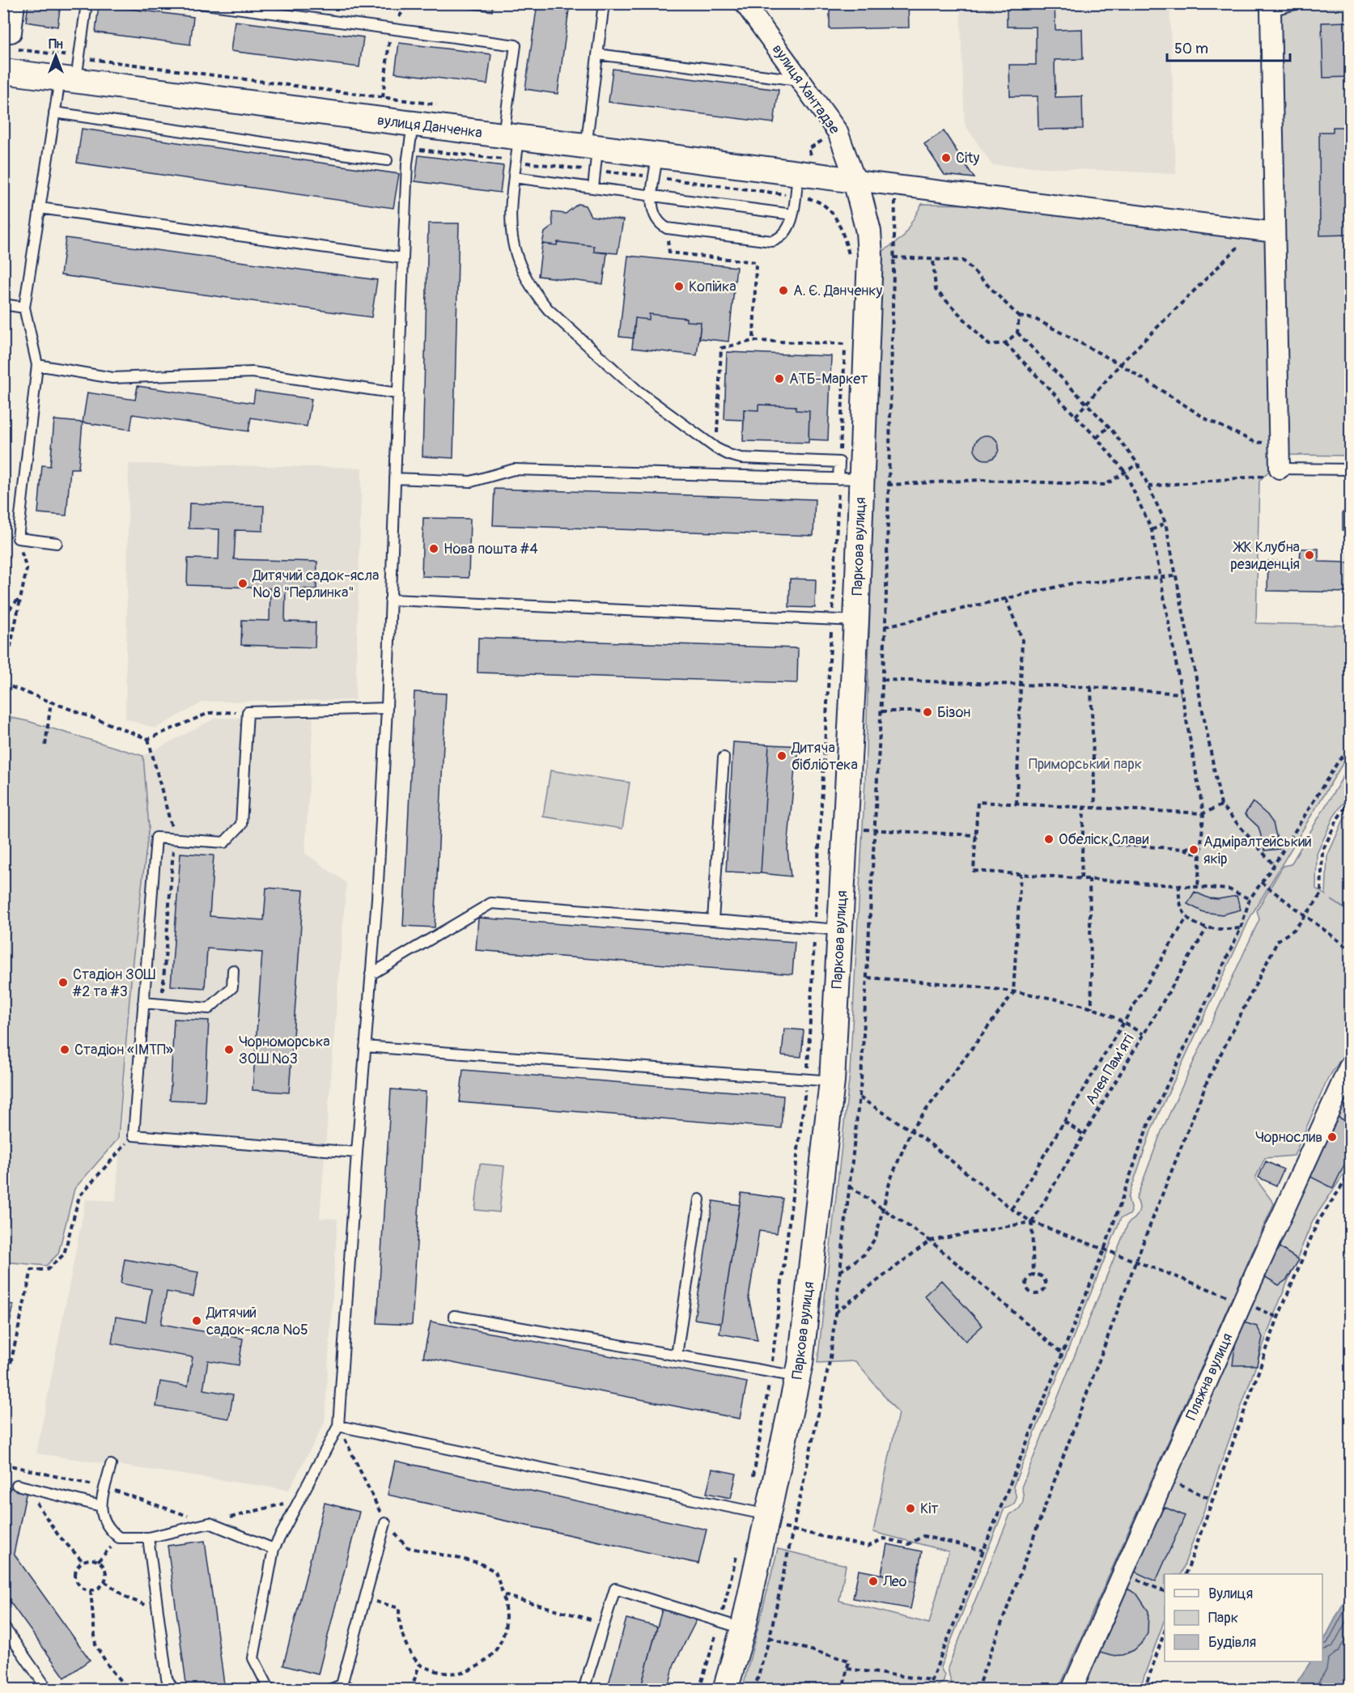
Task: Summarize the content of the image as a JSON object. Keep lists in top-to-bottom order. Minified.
{"streets":{"street":["вулиця Хантадзе","вулиця Данченка","Паркова вулиця","Пляжна вулиця"],"path":["Алея Пам'яті"]},"crossings":[["вулиця Хантадзе","вулиця Данченка"],["вулиця Хантадзе","Паркова вулиця"],["вулиця Данченка","Паркова вулиця"]],"parks":["Приморський парк"],"places":["City","Копійка","А. Є. Данченку","АТБ-Маркет","Нова пошта #4","ЖК Клубна резиденція","Дитячий садок-ясла № 8 \"Перлинка\"","Бізон","Дитяча бібліотека","Обеліск Cлави","Адміралтейський якір","Стадіон ЗОШ #2 та #3","Стадіон «ІМТП»","Чорноморська ЗОШ №3","Чорнослив","Дитячий садок-ясла №5","Кіт","Лео"],"legend":["Вулиця","Парк","Будівля"],"scale_bar":"50 m","north":"top"}
